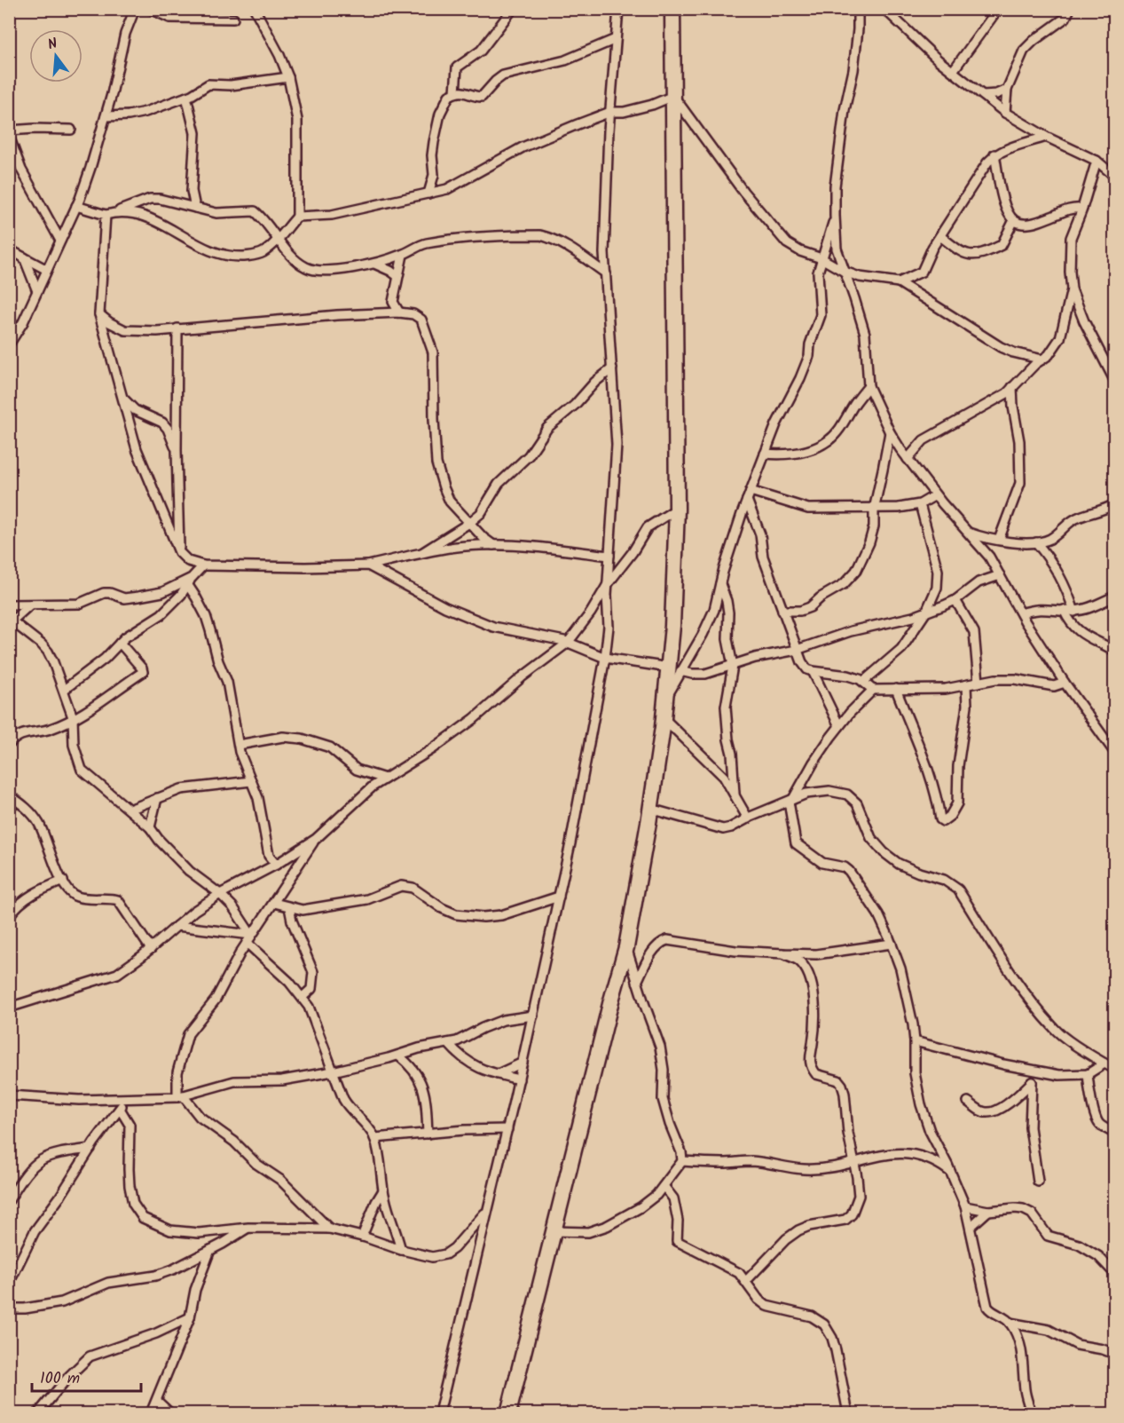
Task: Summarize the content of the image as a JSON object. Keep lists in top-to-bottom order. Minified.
{"scale_bar":"100 m","north":"top"}
